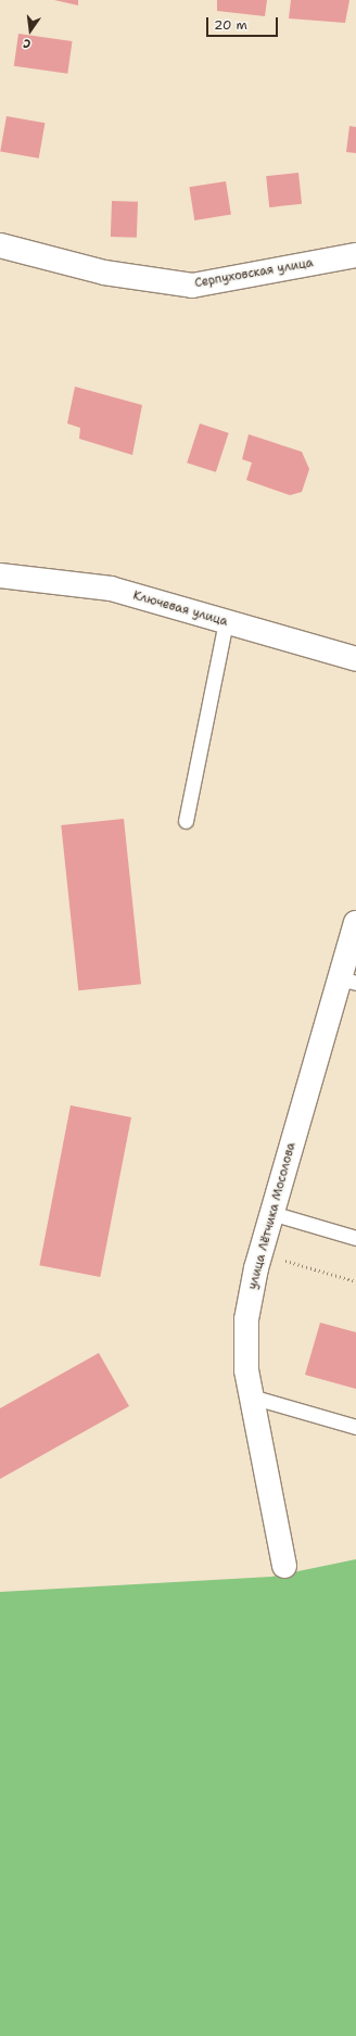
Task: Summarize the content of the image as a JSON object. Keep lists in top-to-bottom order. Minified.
{"streets":{"street":["Серпуховская улица","Ключевая улица","улица Лётчика Мосолова"]},"scale_bar":"20 m","north":"bottom"}
